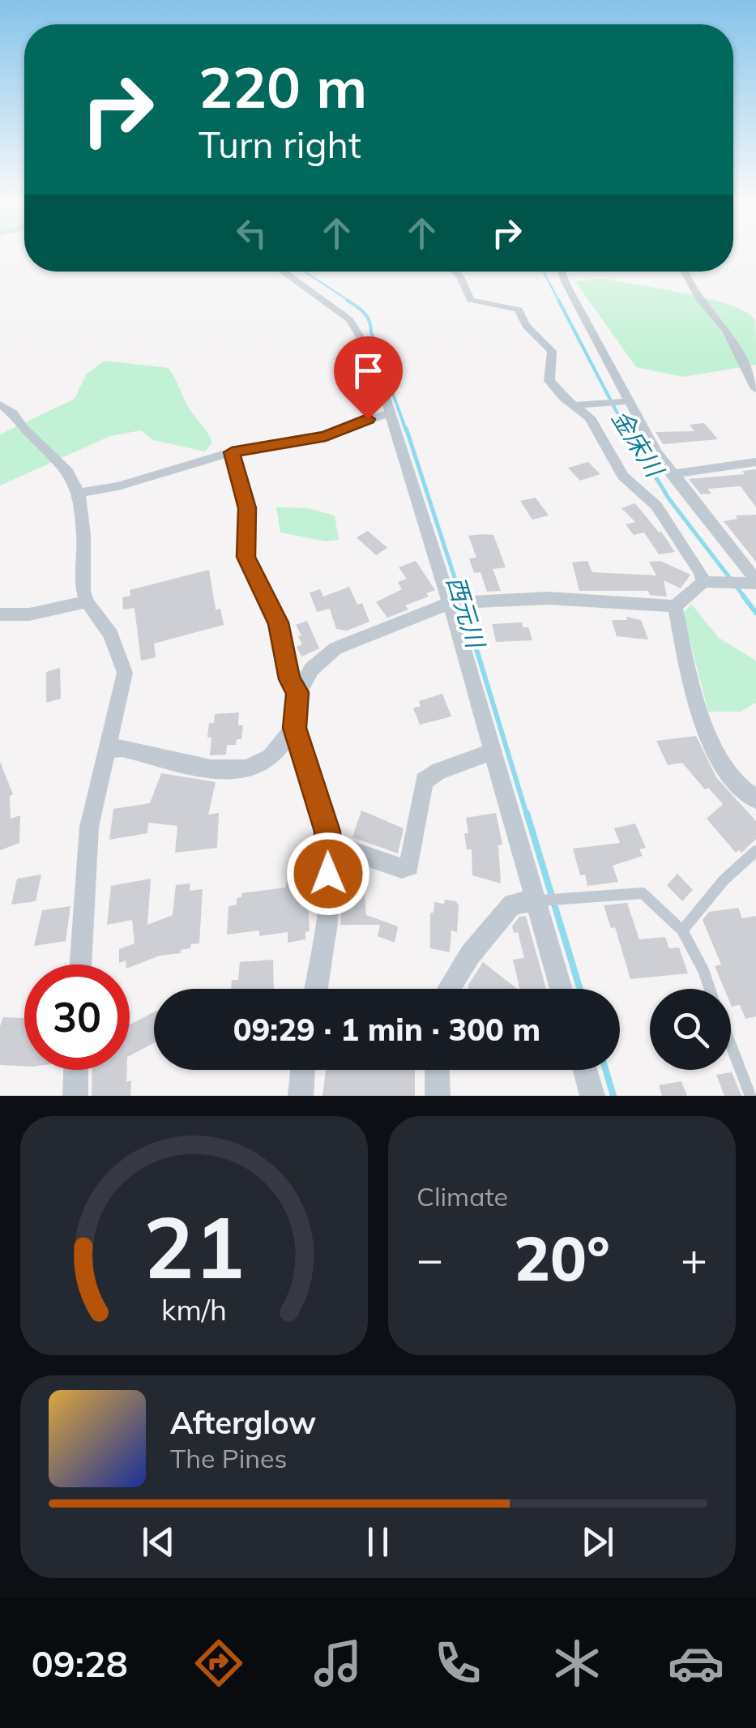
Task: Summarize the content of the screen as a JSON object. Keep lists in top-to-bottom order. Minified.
{"water":["金床川","西元川"],"page":{"turn":["220 m","Turn right"],"limit":"30","trip":"09:29 · 1 min · 300 m","tile":"Climate","heat":["−","20°","+"],"song":["Afterglow","The Pines"],"tabs":"09:28","gauge":["21","km/h"]}}
